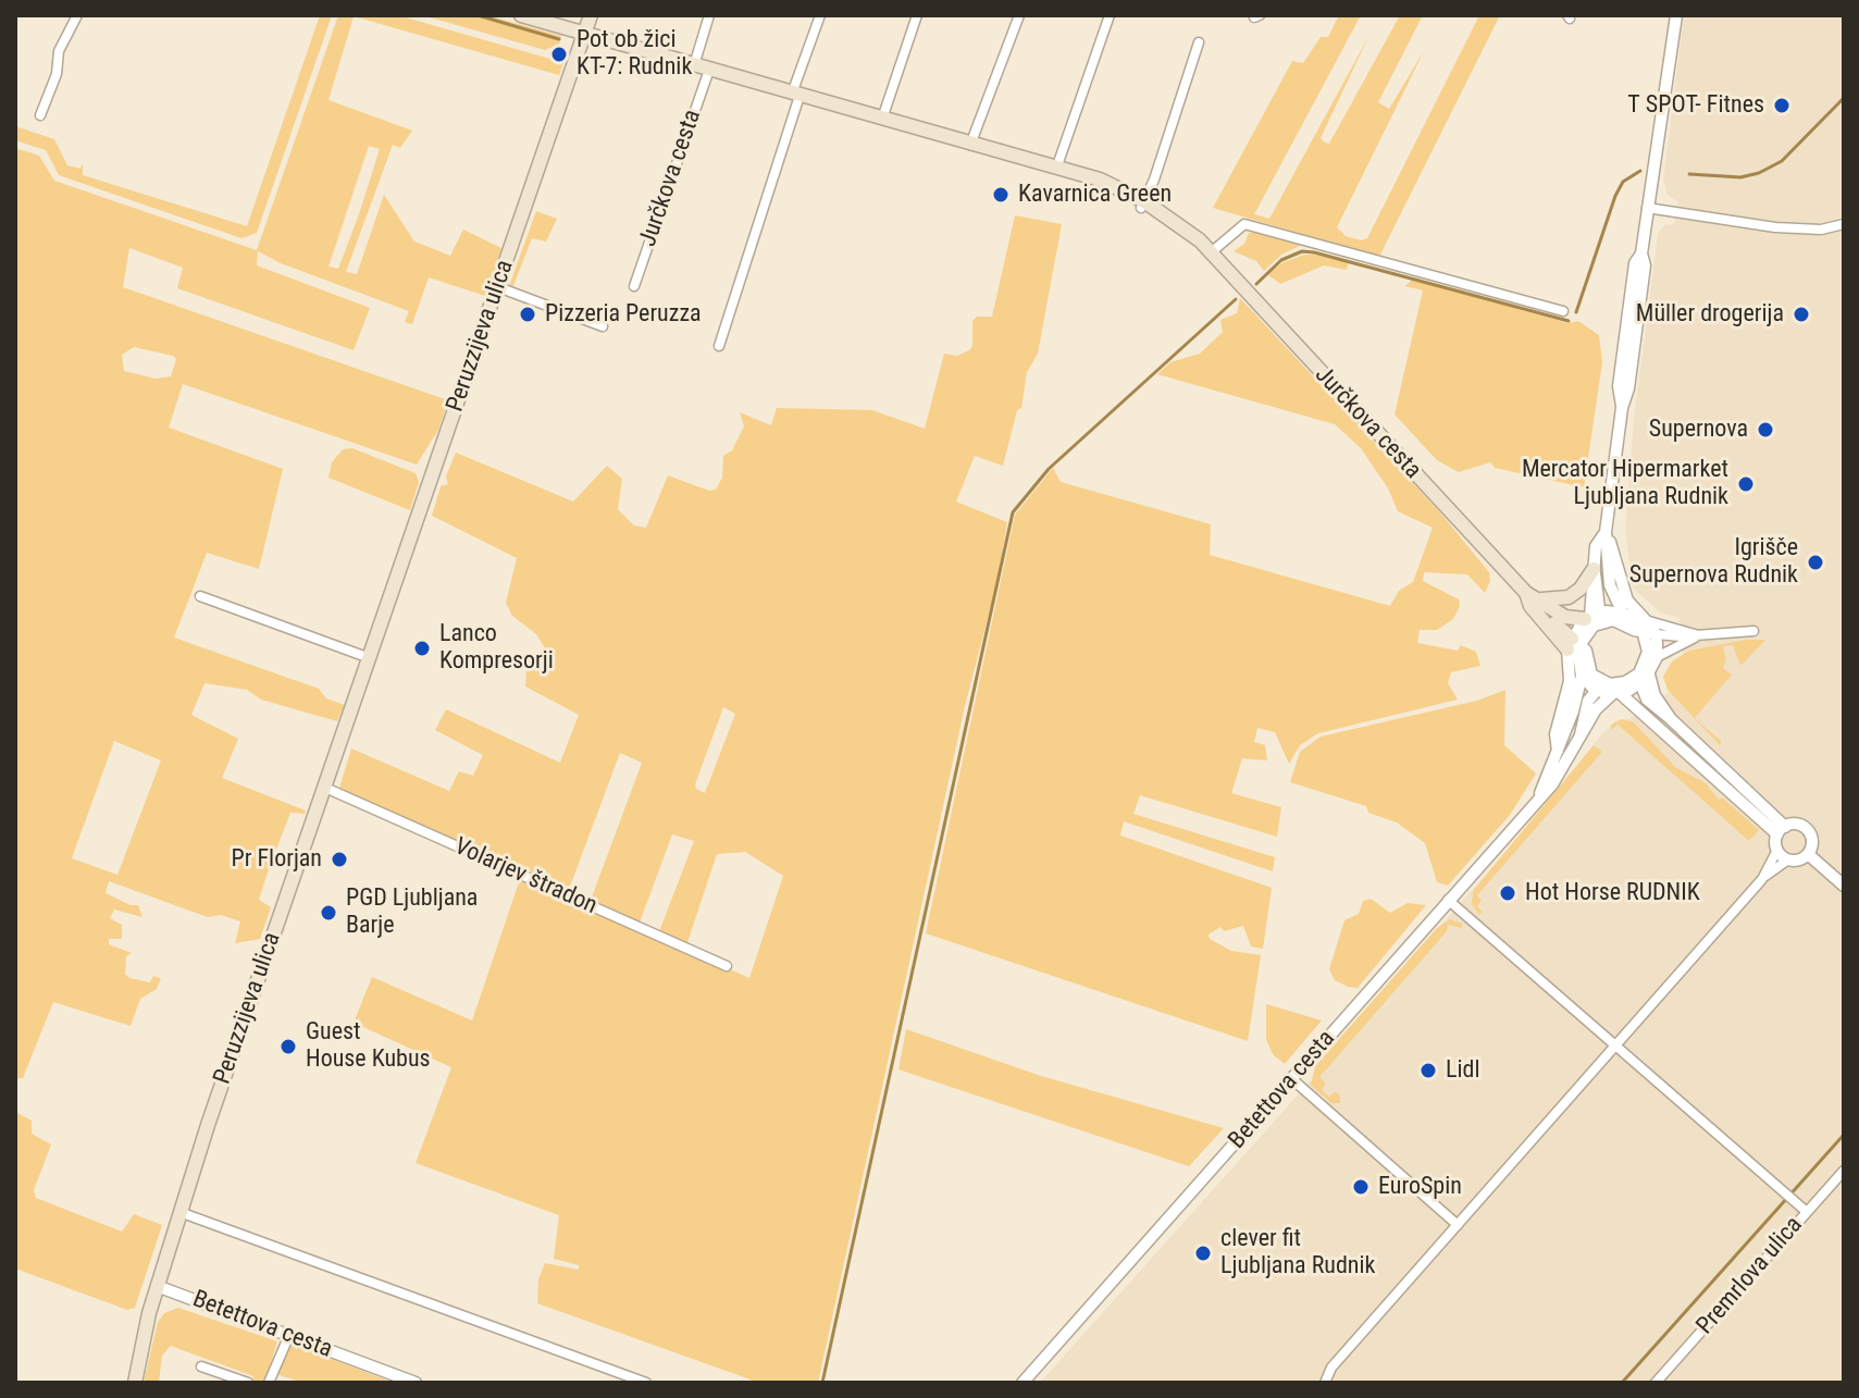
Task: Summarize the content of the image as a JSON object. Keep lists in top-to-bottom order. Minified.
{"streets":{"main road":["Jurčkova cesta","Peruzzijeva ulica"],"street":["Volarjev štradon","Betettova cesta","Premrlova ulica"]},"crossings":[["Jurčkova cesta","Peruzzijeva ulica"],["Jurčkova cesta","Betettova cesta"],["Peruzzijeva ulica","Volarjev štradon"],["Peruzzijeva ulica","Betettova cesta"]],"places":["Pot ob žici KT-7: Rudnik","T SPOT- Fitnes","Kavarnica Green","Pizzeria Peruzza","Müller drogerija","Supernova","Mercator Hipermarket Ljubljana Rudnik","Igrišče Supernova Rudnik","Lanco Kompresorji","Pr Florjan","Hot Horse RUDNIK","PGD Ljubljana Barje","Guest House Kubus","Lidl","EuroSpin","clever fit Ljubljana Rudnik"]}
